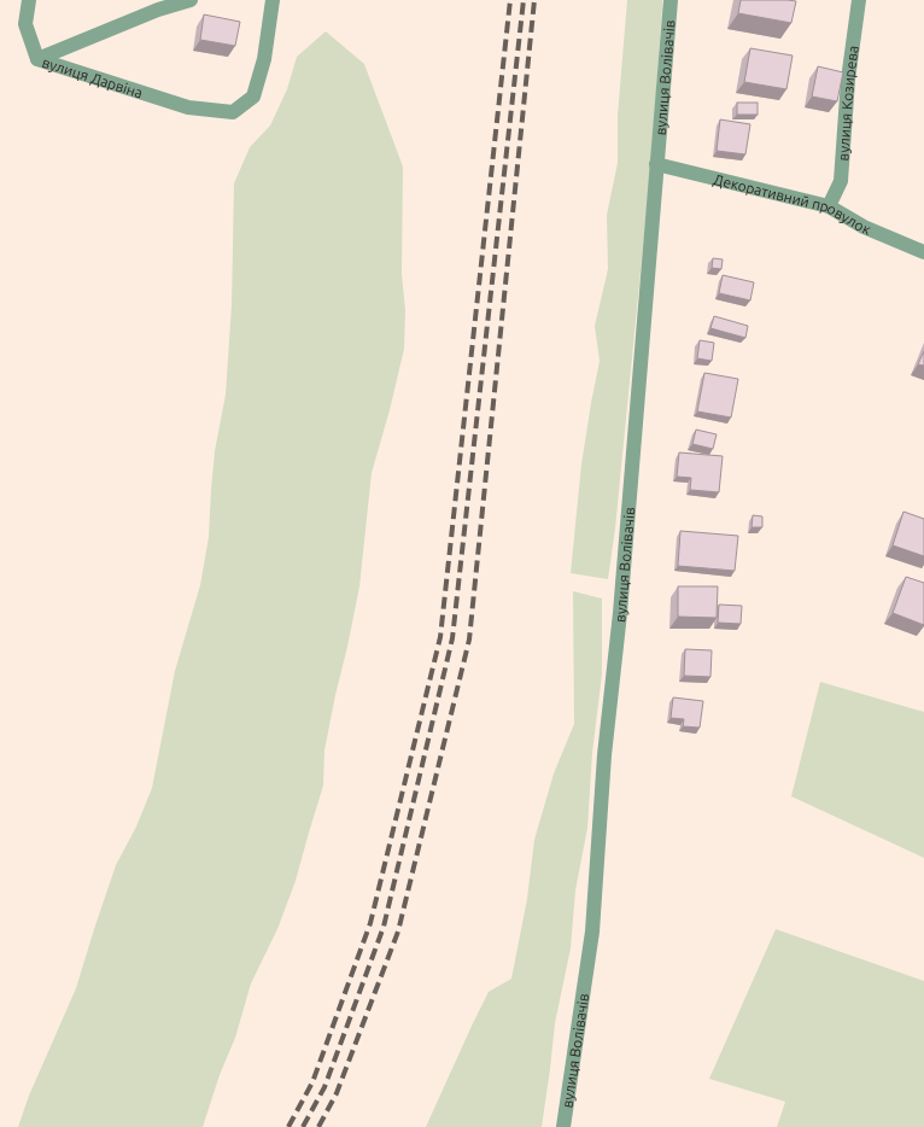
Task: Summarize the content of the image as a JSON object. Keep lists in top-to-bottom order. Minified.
{"streets":{"street":["вулиця Дарвіна","вулиця Волівачів","вулиця Козирева","Декоративний провулок"]},"crossings":[["вулиця Волівачів","Декоративний провулок"],["вулиця Козирева","Декоративний провулок"]]}
